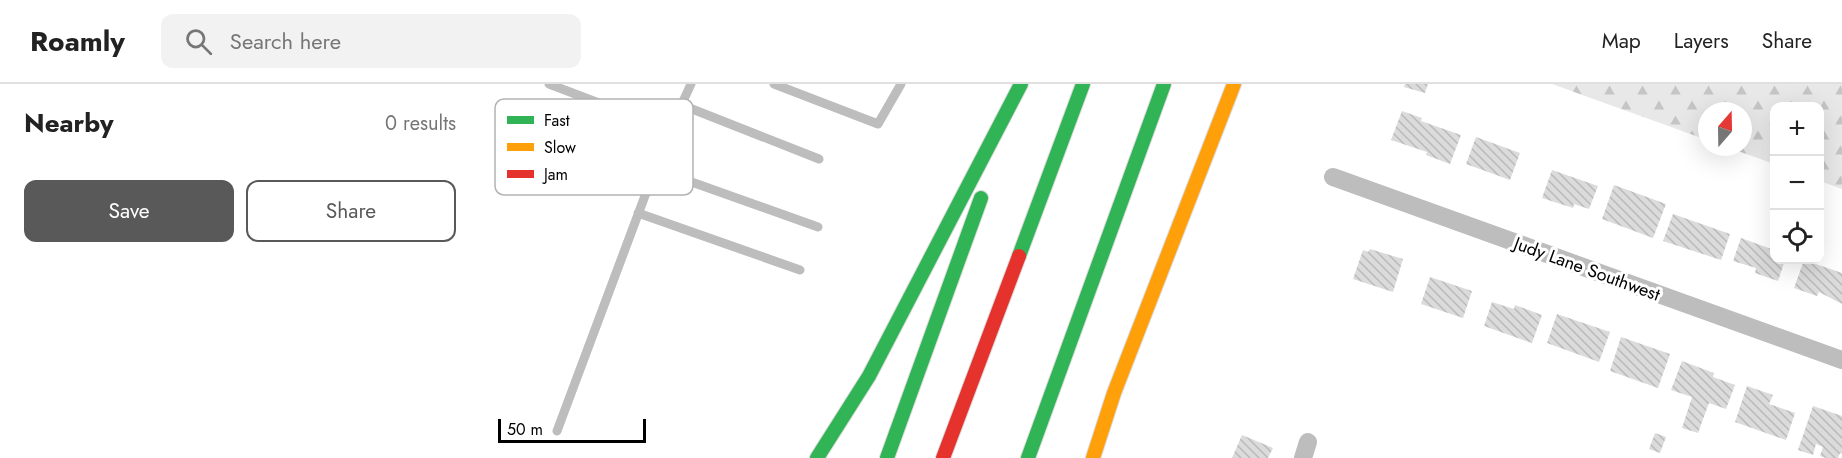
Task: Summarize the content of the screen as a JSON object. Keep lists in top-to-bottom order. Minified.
{"streets":{"street":["Judy Lane Southwest"]},"legend":["Fast","Slow","Jam"],"scale_bar":"50 m","north":"top","page":{"header":"Roamly","search":"Search here","nav":["Map","Layers","Share"],"heading":["Nearby","0 results"],"map_buttons":["+","−"],"buttons":["Save","Share"],"scale":"50 m"}}
